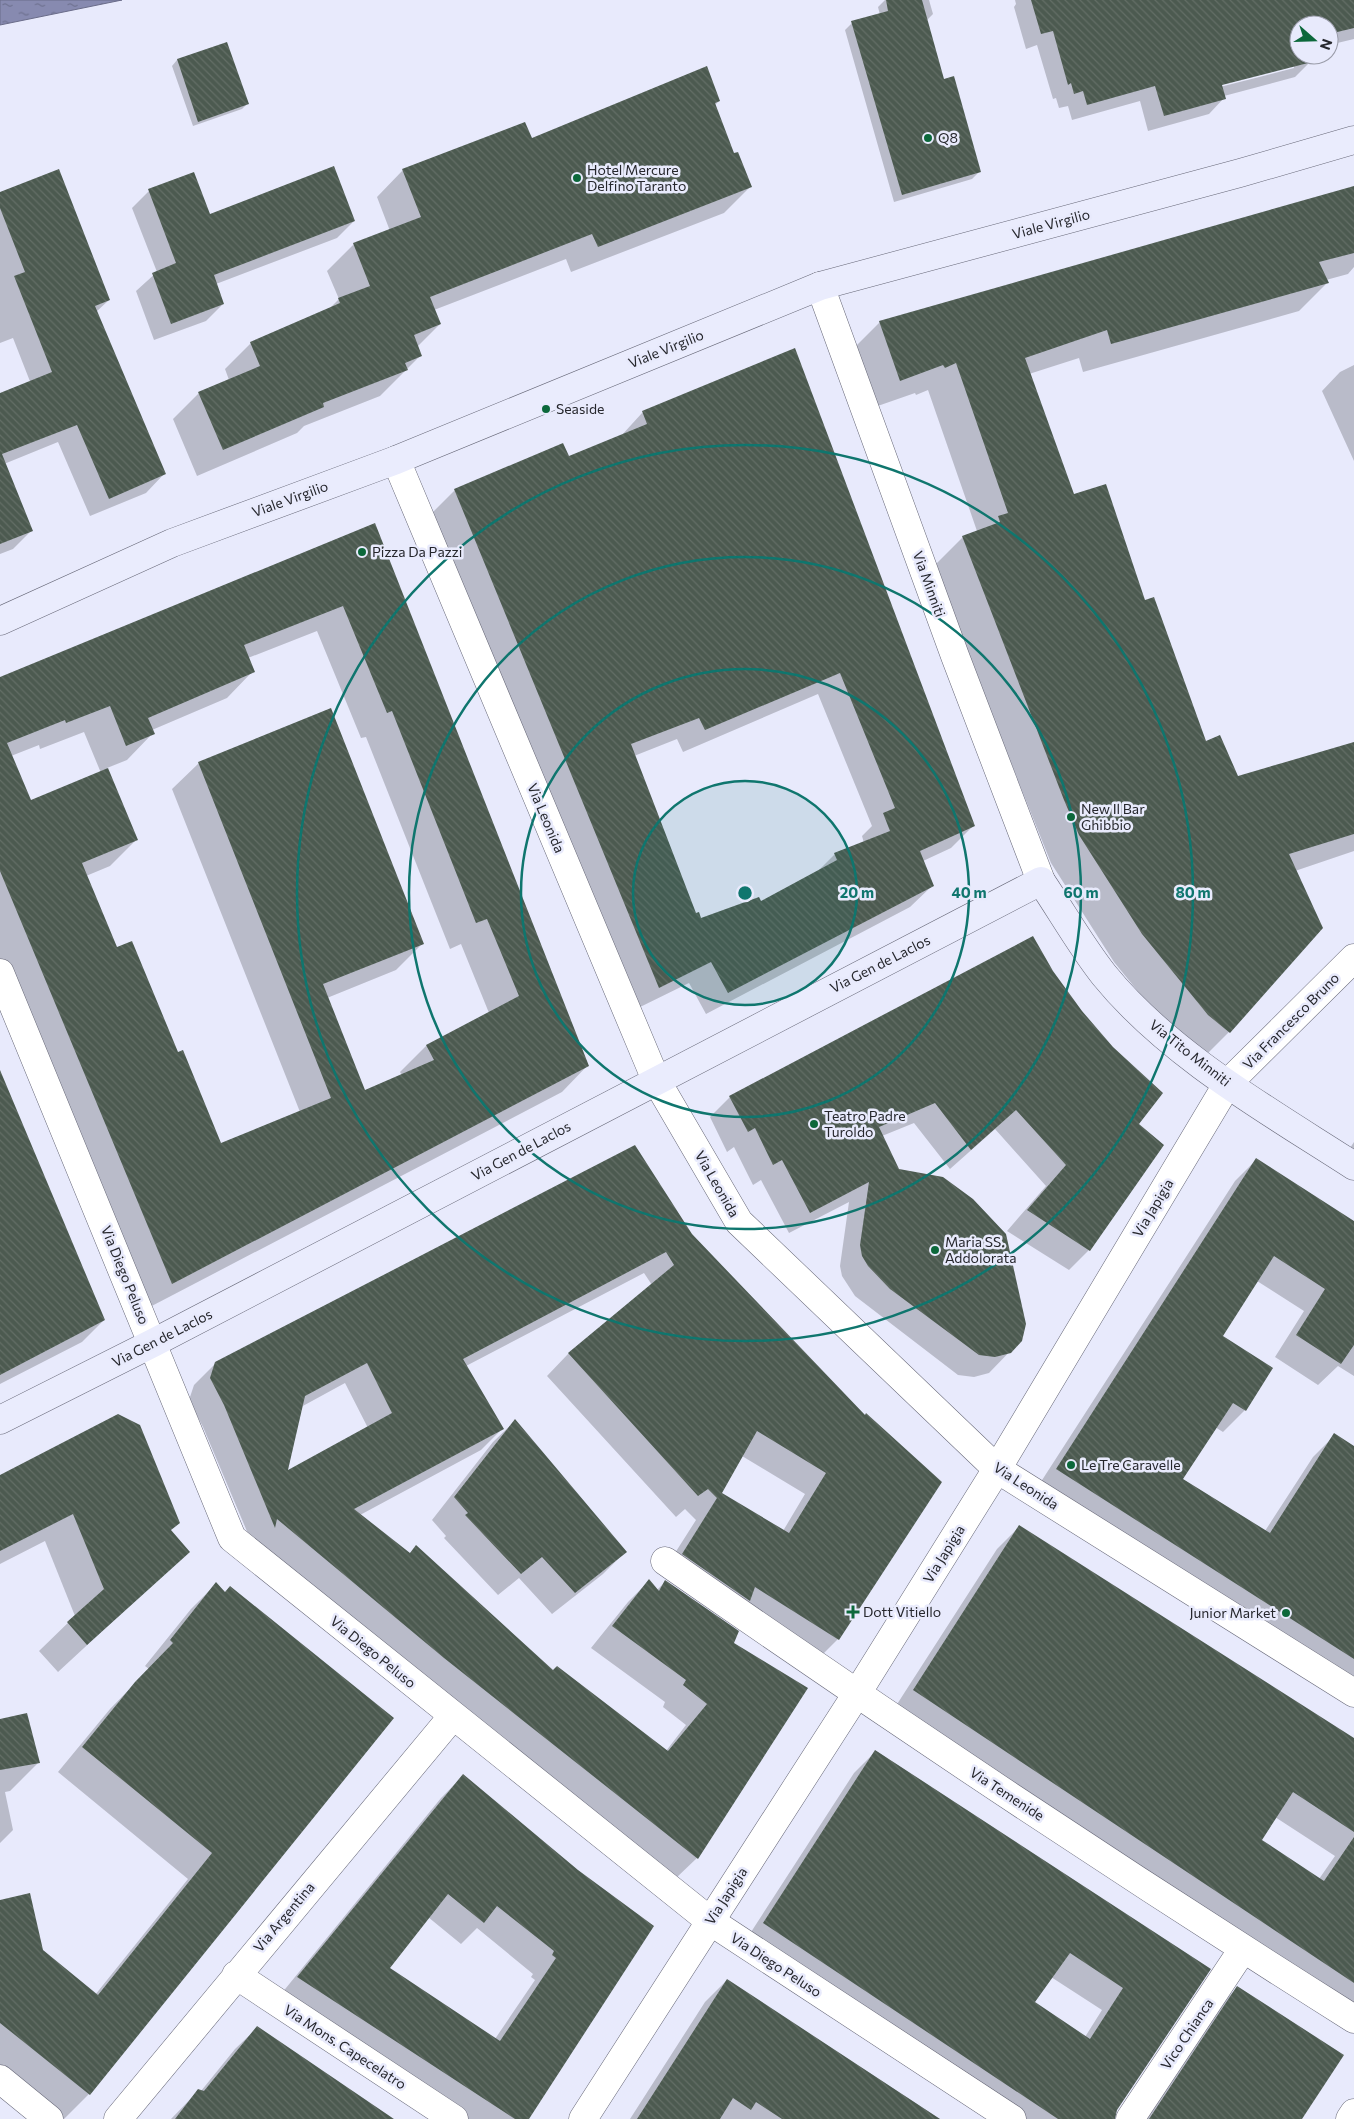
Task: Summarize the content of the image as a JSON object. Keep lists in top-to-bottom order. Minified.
{"streets":{"main road":["Viale Virgilio","Via Gen de Laclos","Via Tito Minniti"],"street":["Via Minniti","Via Leonida","Via Francesco Bruno","Via Japigia","Via Diego Peluso","Via Temenide","Via Argentina","Vico Chianca","Via Mons. Capecelatro"]},"crossings":[["Viale Virgilio","Via Minniti"],["Viale Virgilio","Via Leonida"],["Via Minniti","Via Gen de Laclos"],["Via Minniti","Via Tito Minniti"],["Via Leonida","Via Gen de Laclos"],["Via Leonida","Via Japigia"],["Via Gen de Laclos","Via Tito Minniti"],["Via Gen de Laclos","Via Diego Peluso"],["Via Francesco Bruno","Via Tito Minniti"],["Via Francesco Bruno","Via Japigia"],["Via Tito Minniti","Via Japigia"],["Via Japigia","Via Diego Peluso"],["Via Japigia","Via Temenide"],["Via Diego Peluso","Via Argentina"],["Via Temenide","Vico Chianca"],["Via Argentina","Via Mons. Capecelatro"]],"places":{"other":["Q8","Hotel Mercure Delfino Taranto","Seaside","Pizza Da Pazzi","New Il Bar Ghibbio","Teatro Padre Turoldo","Maria SS. Addolorata","Le Tre Caravelle","Junior Market"],"health":["Dott Vitiello"]},"north":"right","rings":["20 m","40 m","60 m","80 m"]}
